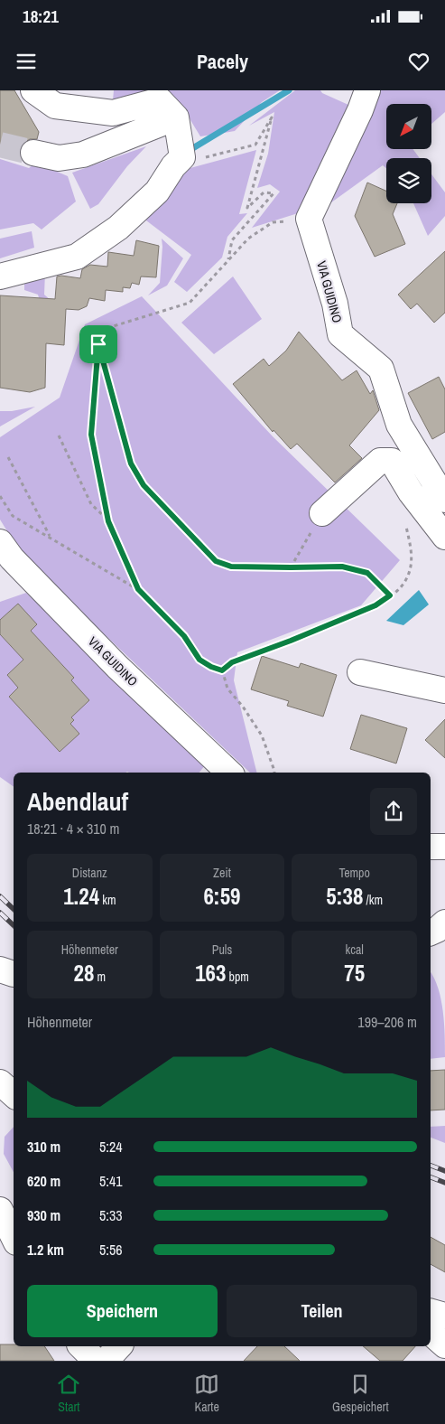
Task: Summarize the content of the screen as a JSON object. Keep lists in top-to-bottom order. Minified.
{"streets":{"street":["VIA GUIDINO"]},"north":"bottom left","page":{"status":"18:21","header":"Pacely","heading":["Abendlauf","18:21 · 4 × 310 m"],"stats":[["Distanz","1.24 km"],["Zeit","6:59"],["Tempo","5:38 /km"],["Höhenmeter","28 m"],["Puls","163 bpm"],["kcal","75"]],"chart":["Höhenmeter","199–206 m"],"list":[{"name":"310 m","note":"5:24"},{"name":"620 m","note":"5:41"},{"name":"930 m","note":"5:33"},{"name":"1.2 km","note":"5:56"}],"buttons":["Speichern","Teilen"],"tabs":["Start","Karte","Gespeichert"]}}
